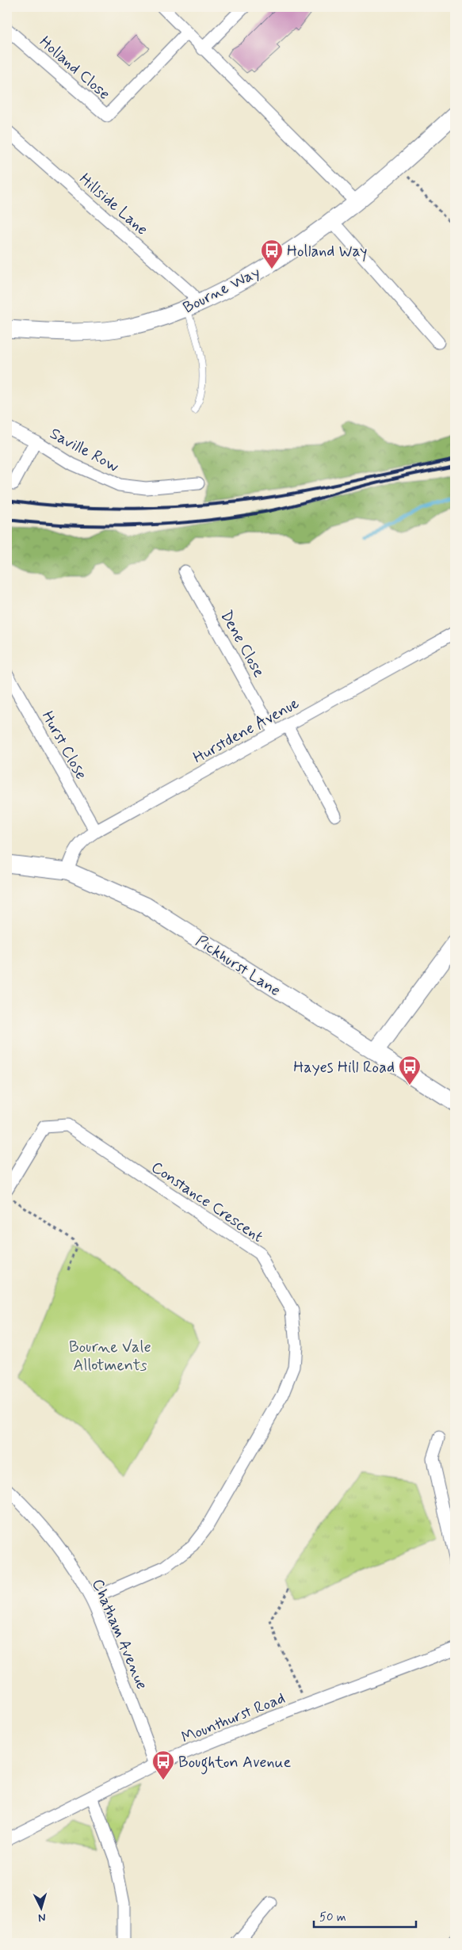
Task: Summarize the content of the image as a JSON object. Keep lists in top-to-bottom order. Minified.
{"streets":{"street":["Holland Close","Hillside Lane","Bourne Way","Saville Row","Dene Close","Hurstdene Avenue","Hurst Close","Pickhurst Lane","Constance Crescent","Chatham Avenue","Mounthurst Road"]},"crossings":[["Hillside Lane","Bourne Way"],["Dene Close","Hurstdene Avenue"],["Hurstdene Avenue","Hurst Close"],["Hurstdene Avenue","Pickhurst Lane"],["Constance Crescent","Chatham Avenue"],["Chatham Avenue","Mounthurst Road"]],"parks":["Bourne Vale Allotments"],"places":{"bus stop":["Holland Way","Hayes Hill Road","Boughton Avenue"]},"scale_bar":"50 m","north":"bottom"}
